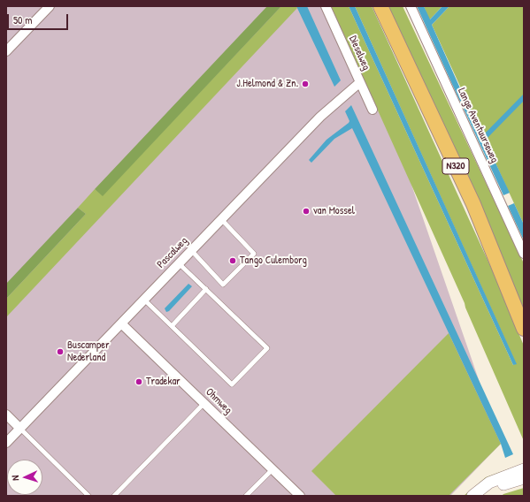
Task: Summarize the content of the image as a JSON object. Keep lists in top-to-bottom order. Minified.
{"streets":{"main road":["N320"],"street":["Dieselweg","Lange Aventuurseweg","Pascalweg","Ohmweg"]},"crossings":[["Dieselweg","Pascalweg"],["Pascalweg","Ohmweg"]],"places":["J.Helmond & Zn.","van Mossel","Tango Culemborg","Buscamper Nederland","Tradekar"],"scale_bar":"50 m","north":"left"}
